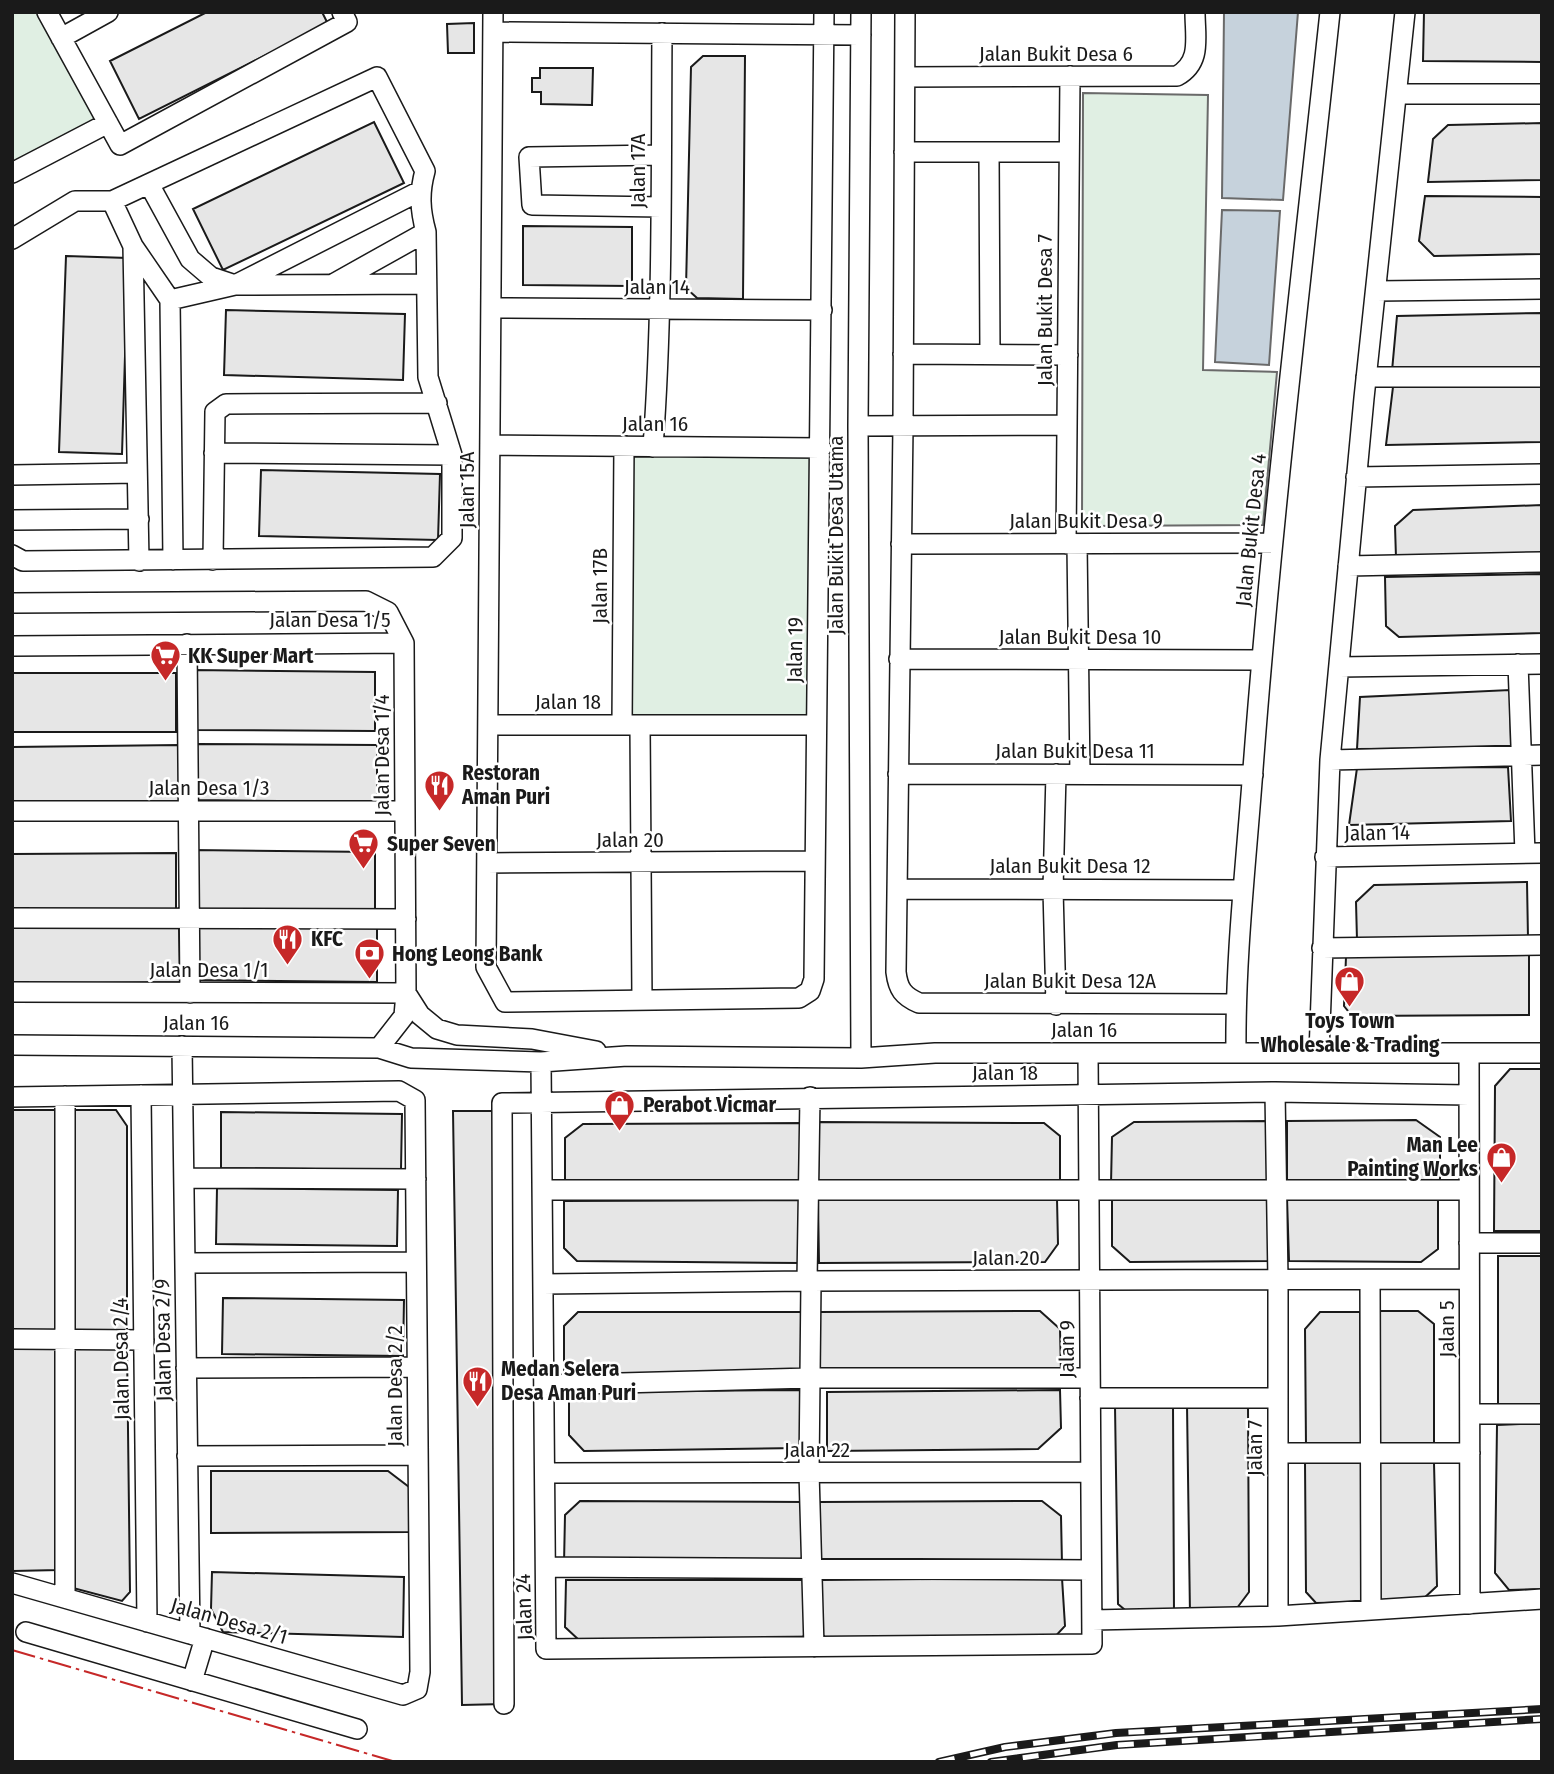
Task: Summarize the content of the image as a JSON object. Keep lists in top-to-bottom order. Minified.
{"streets":{"street":["Jalan Bukit Desa 6","Jalan 17A","Jalan 14","Jalan Bukit Desa 7","Jalan 16","Jalan 15A","Jalan Bukit Desa 9","Jalan Bukit Desa 4","Jalan Bukit Desa Utama","Jalan 17B","Jalan Desa 1/5","Jalan Bukit Desa 10","Jalan 19","Jalan 18","Jalan Bukit Desa 11","Jalan Desa 1/4","Jalan Desa 1/3","Jalan 20","Jalan Bukit Desa 12","Jalan Desa 1/1","Jalan Bukit Desa 12A","Jalan 5","Jalan Desa 2/9","Jalan 9","Jalan Desa 2/4","Jalan Desa 2/2","Jalan 7","Jalan 22","Jalan 24","Jalan Desa 2/1"]},"crossings":[["Jalan Bukit Desa 6","Jalan Bukit Desa 7"],["Jalan 17A","Jalan 14"],["Jalan 17A","Jalan 16"],["Jalan 14","Jalan 16"],["Jalan 14","Jalan 15A"],["Jalan 14","Jalan 19"],["Jalan Bukit Desa 7","Jalan Bukit Desa 9"],["Jalan Bukit Desa 7","Jalan Bukit Desa 10"],["Jalan Bukit Desa 7","Jalan Bukit Desa 11"],["Jalan 16","Jalan 15A"],["Jalan 16","Jalan Bukit Desa 4"],["Jalan 16","Jalan Bukit Desa Utama"],["Jalan 16","Jalan 17B"],["Jalan 16","Jalan 19"],["Jalan 16","Jalan Desa 1/4"],["Jalan 16","Jalan Desa 1/1"],["Jalan 16","Jalan 5"],["Jalan 16","Jalan Desa 2/9"],["Jalan 16","Jalan 9"],["Jalan 16","Jalan 24"],["Jalan 15A","Jalan 17B"],["Jalan 15A","Jalan 19"],["Jalan 15A","Jalan 18"],["Jalan 15A","Jalan 20"],["Jalan Bukit Desa 9","Jalan Bukit Desa 4"],["Jalan Bukit Desa 4","Jalan Bukit Desa 10"],["Jalan Bukit Desa 4","Jalan Bukit Desa 11"],["Jalan Bukit Desa 4","Jalan Bukit Desa 12"],["Jalan Bukit Desa 4","Jalan Bukit Desa 12A"],["Jalan 17B","Jalan 19"],["Jalan 17B","Jalan 18"],["Jalan 17B","Jalan 20"],["Jalan Desa 1/5","Jalan Desa 1/4"],["Jalan 19","Jalan 18"],["Jalan 19","Jalan 20"],["Jalan 18","Jalan 5"],["Jalan 18","Jalan 9"],["Jalan 18","Jalan 7"],["Jalan 18","Jalan 24"],["Jalan Desa 1/4","Jalan Desa 1/3"],["Jalan Desa 1/4","Jalan Desa 1/1"],["Jalan 20","Jalan 5"],["Jalan 20","Jalan 9"],["Jalan 20","Jalan 7"],["Jalan 20","Jalan 24"],["Jalan Bukit Desa 12","Jalan Bukit Desa 12A"],["Jalan Desa 2/9","Jalan Desa 2/2"],["Jalan Desa 2/9","Jalan Desa 2/1"],["Jalan 9","Jalan 22"],["Jalan 9","Jalan 24"],["Jalan Desa 2/4","Jalan Desa 2/1"],["Jalan Desa 2/2","Jalan Desa 2/1"],["Jalan 22","Jalan 24"]],"places":{"supermarket":["KK Super Mart","Super Seven"],"restaurant":["Restoran Aman Puri","KFC","Medan Selera Desa Aman Puri"],"bank":["Hong Leong Bank"],"shop":["Toys Town Wholesale & Trading","Perabot Vicmar","Man Lee Painting Works"]}}
